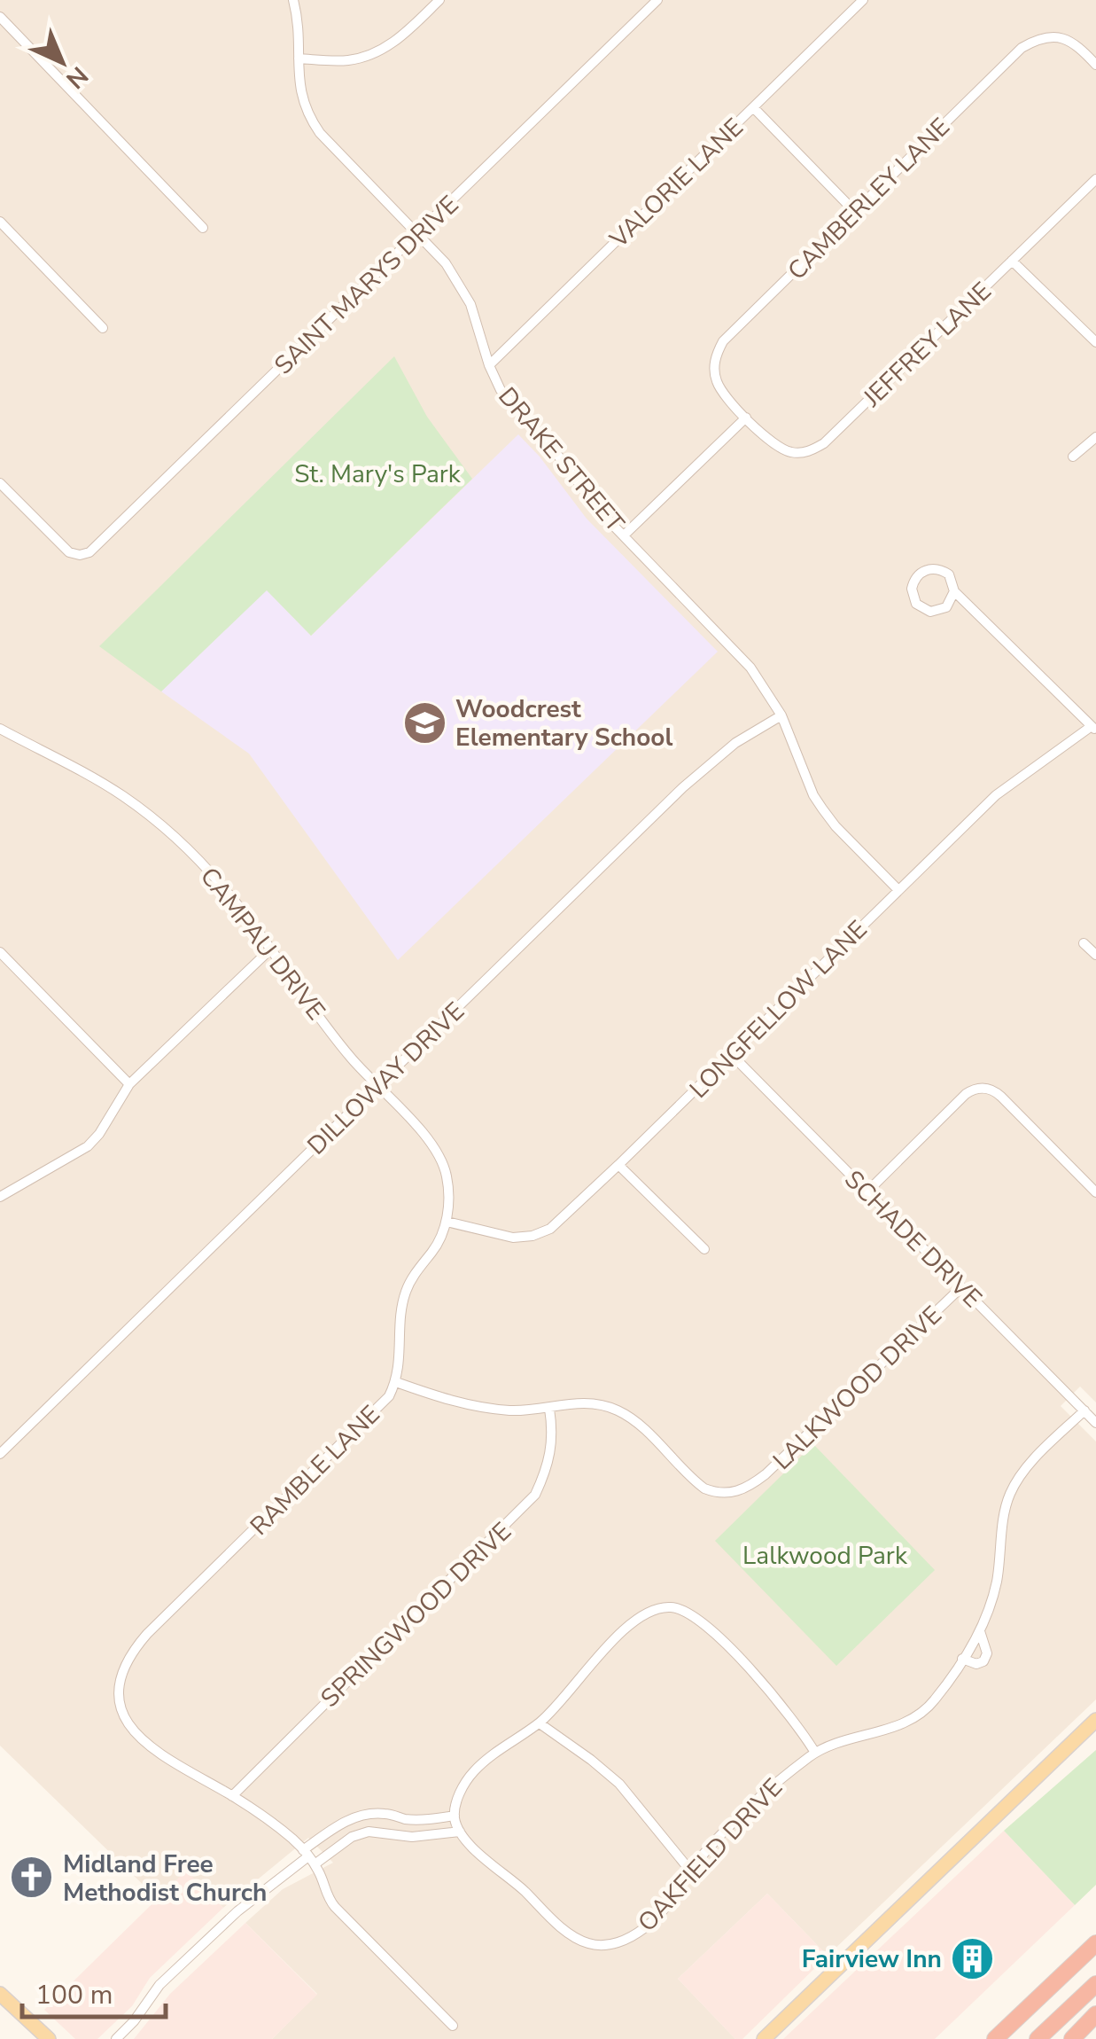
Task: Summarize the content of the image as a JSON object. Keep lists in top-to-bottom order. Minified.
{"streets":{"street":["VALORIE LANE","CAMBERLEY LANE","SAINT MARYS DRIVE","JEFFREY LANE","DRAKE STREET","CAMPAU DRIVE","LONGFELLOW LANE","DILLOWAY DRIVE","SCHADE DRIVE","LALKWOOD DRIVE","RAMBLE LANE","SPRINGWOOD DRIVE","OAKFIELD DRIVE"]},"crossings":[["VALORIE LANE","DRAKE STREET"],["CAMBERLEY LANE","JEFFREY LANE"],["SAINT MARYS DRIVE","DRAKE STREET"],["DRAKE STREET","LONGFELLOW LANE"],["DRAKE STREET","DILLOWAY DRIVE"],["CAMPAU DRIVE","LONGFELLOW LANE"],["CAMPAU DRIVE","DILLOWAY DRIVE"],["CAMPAU DRIVE","RAMBLE LANE"],["LONGFELLOW LANE","SCHADE DRIVE"],["LONGFELLOW LANE","RAMBLE LANE"],["SCHADE DRIVE","LALKWOOD DRIVE"],["SCHADE DRIVE","OAKFIELD DRIVE"],["LALKWOOD DRIVE","SPRINGWOOD DRIVE"],["RAMBLE LANE","SPRINGWOOD DRIVE"]],"parks":["St. Mary's Park","Lalkwood Park"],"places":{"school or university":["Woodcrest Elementary School"],"church":["Midland Free Methodist Church"],"building":["Fairview Inn"]},"scale_bar":"100 m","north":"bottom right"}
